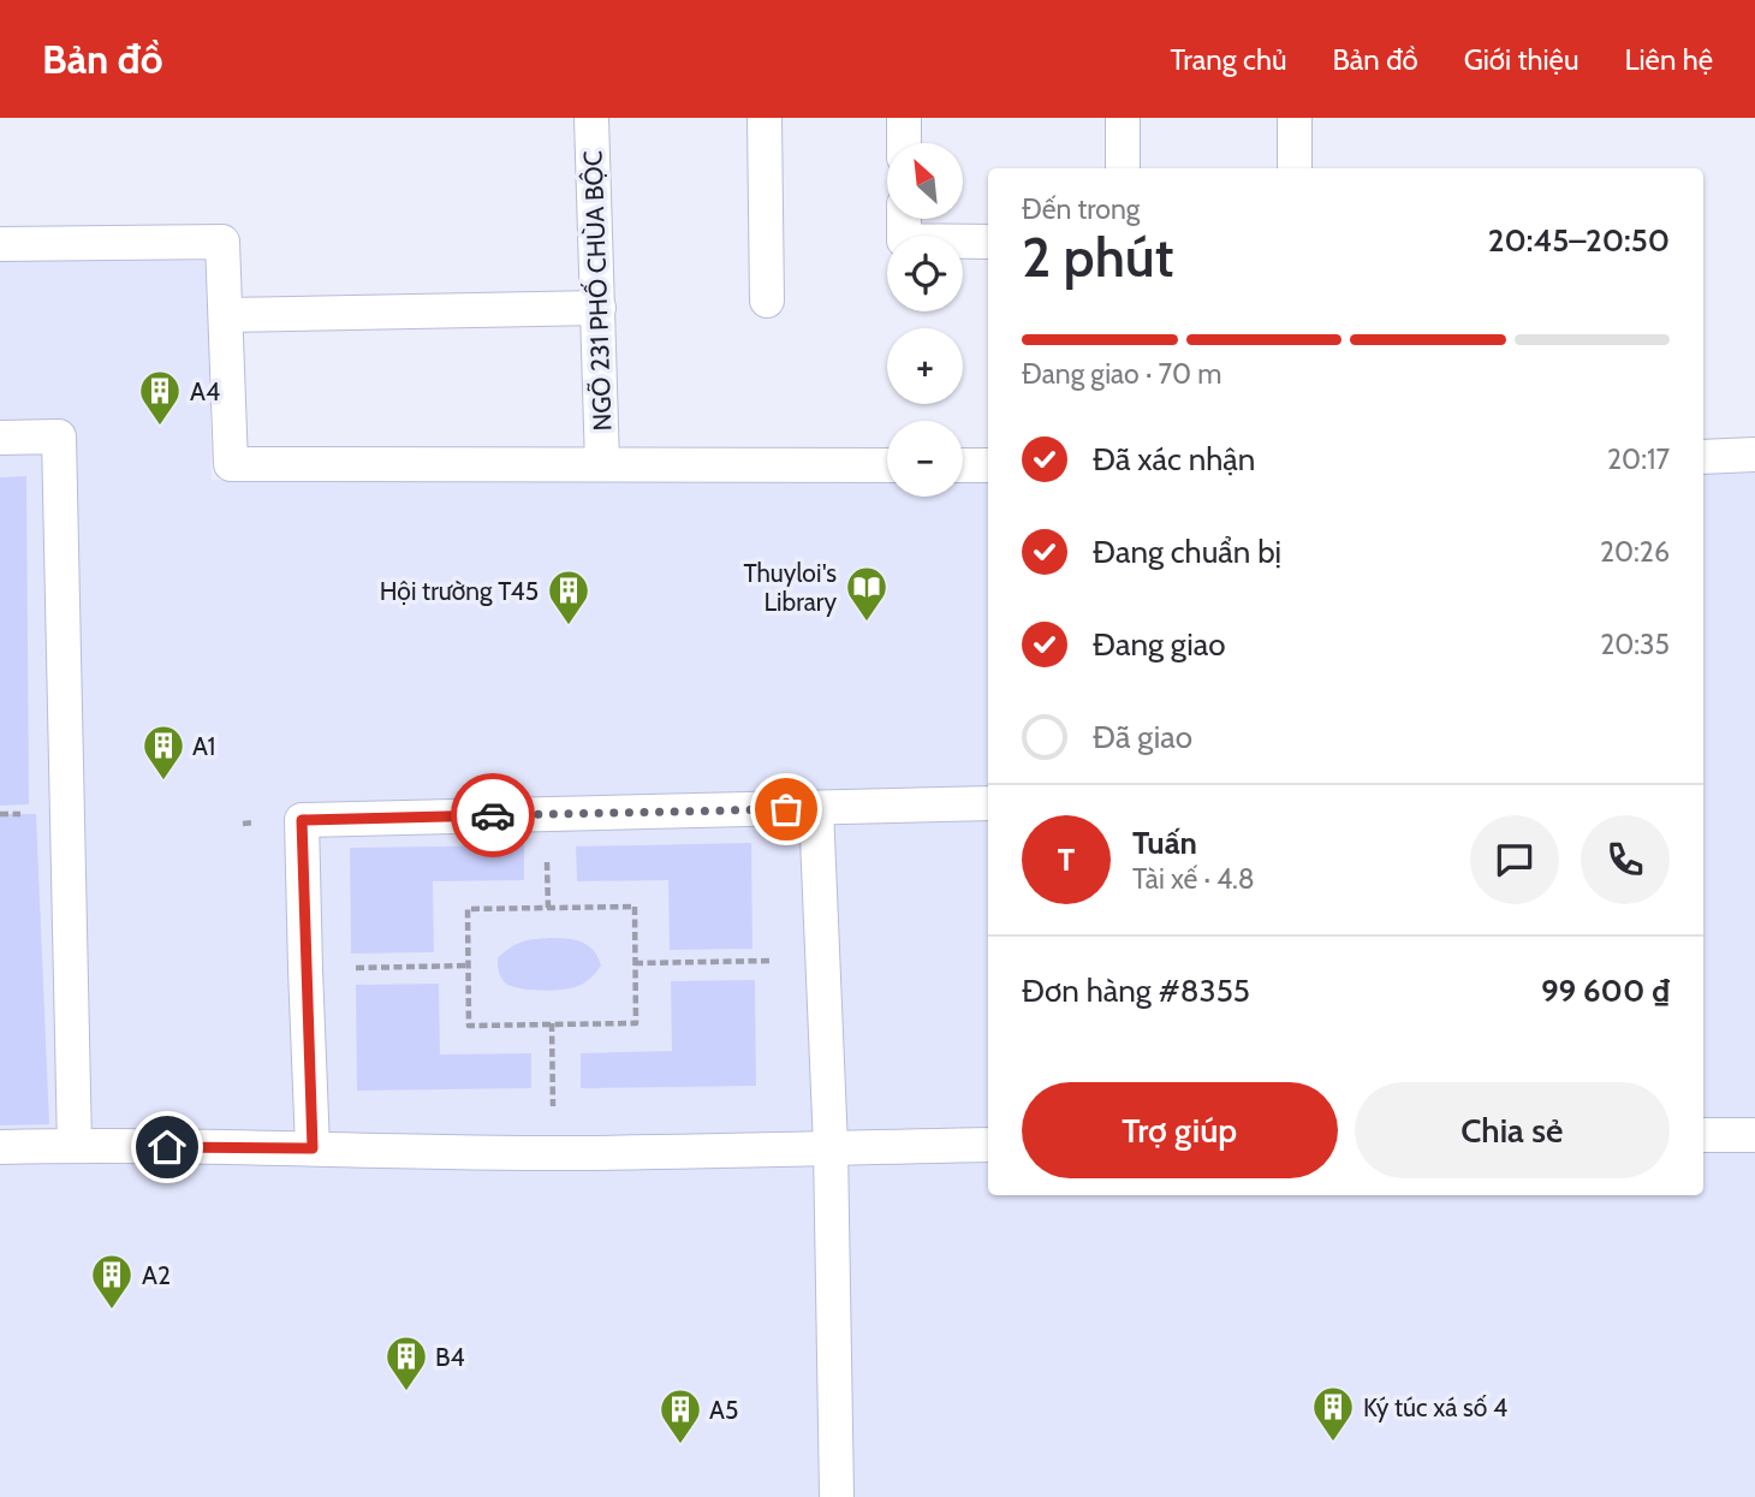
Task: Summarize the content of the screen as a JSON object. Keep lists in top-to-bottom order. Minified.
{"streets":{"lane":["NGÕ 231 PHỐ CHÙA BỘC"]},"places":{"building":["A4","Hội trường T45","A1","A2","B4","Ký túc xá số 4","A5"],"library":["Thuyloi's Library"]},"north":"top left","page":{"header":"Bản đồ","nav":["Trang chủ","Bản đồ","Giới thiệu","Liên hệ"],"map_buttons":["+","−"],"heading":["2 phút","Đến trong","20:45–20:50"],"panel":["Tuấn","Tài xế · 4.8","Đơn hàng #8355","99 600 ₫"],"bar":"Đang giao · 70 m","list":[["Đã xác nhận","20:17"],["Đang chuẩn bị","20:26"],["Đang giao","20:35"],"Đã giao"],"round":"T","buttons":["Trợ giúp","Chia sẻ"]}}
